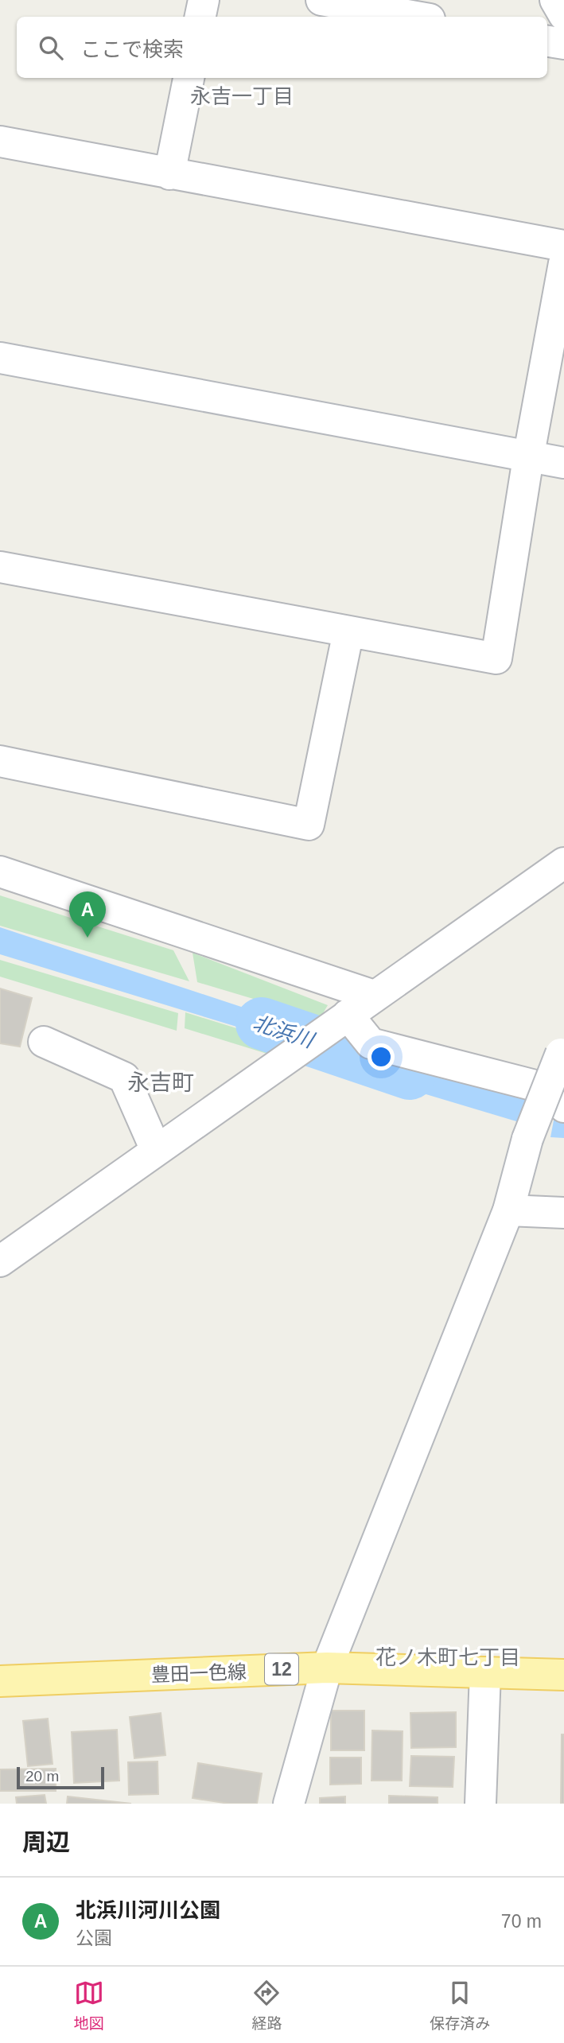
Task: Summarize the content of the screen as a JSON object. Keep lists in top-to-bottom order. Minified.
{"streets":{"main road":["12","豊田一色線"]},"districts":["永吉一丁目","永吉町","花ノ木町七丁目"],"water":["北浜川"],"scale_bar":"20 m","page":{"search":"ここで検索","pins":"A","scale":"20 m","heading":"周辺","list":[{"mark":"A","name":"北浜川河川公園","note":"公園","value":"70 m"}],"nav":["地図","経路","保存済み"]}}
